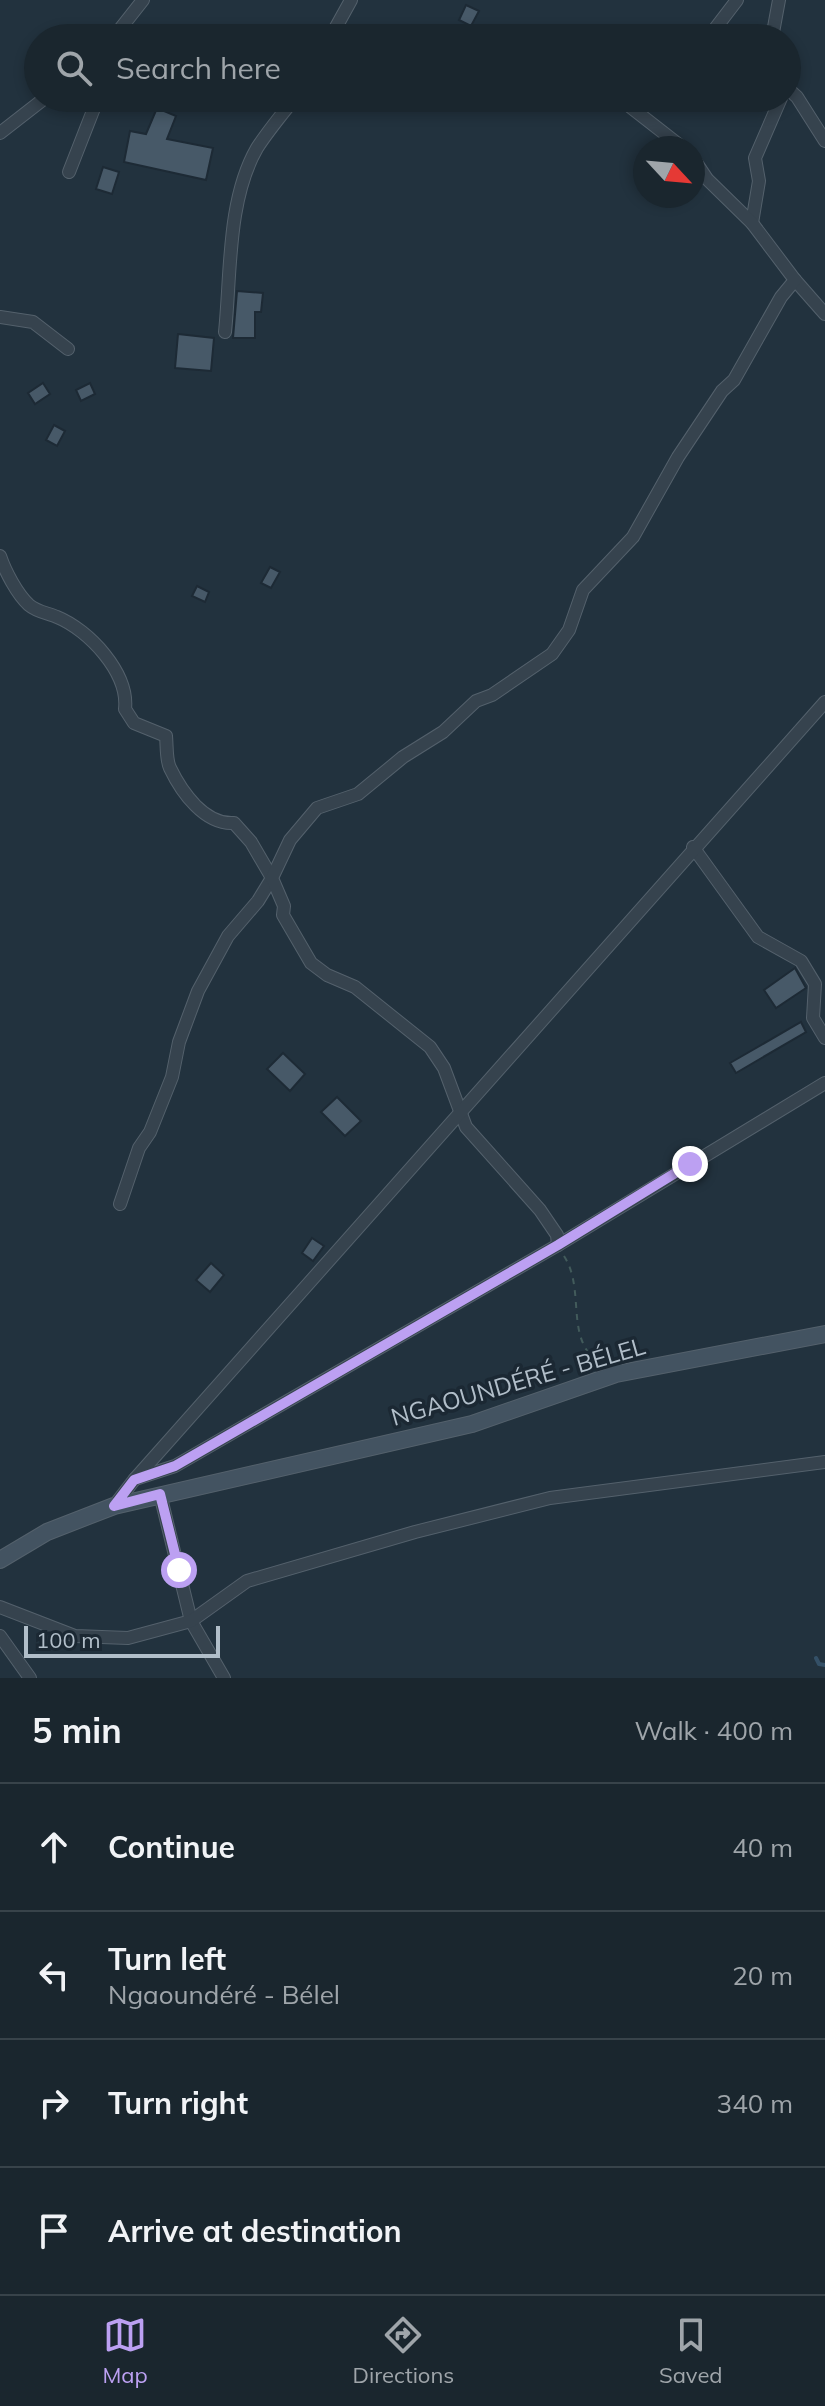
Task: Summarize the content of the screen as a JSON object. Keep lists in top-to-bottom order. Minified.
{"streets":{"main road":["NGAOUNDÉRÉ - BÉLEL"]},"scale_bar":"100 m","north":"bottom right","page":{"search":"Search here","scale":"100 m","heading":["5 min","Walk · 400 m"],"list":[["Continue","40 m"],["Turn left","Ngaoundéré - Bélel","20 m"],["Turn right","340 m"],"Arrive at destination"],"nav":["Map","Directions","Saved"]}}
